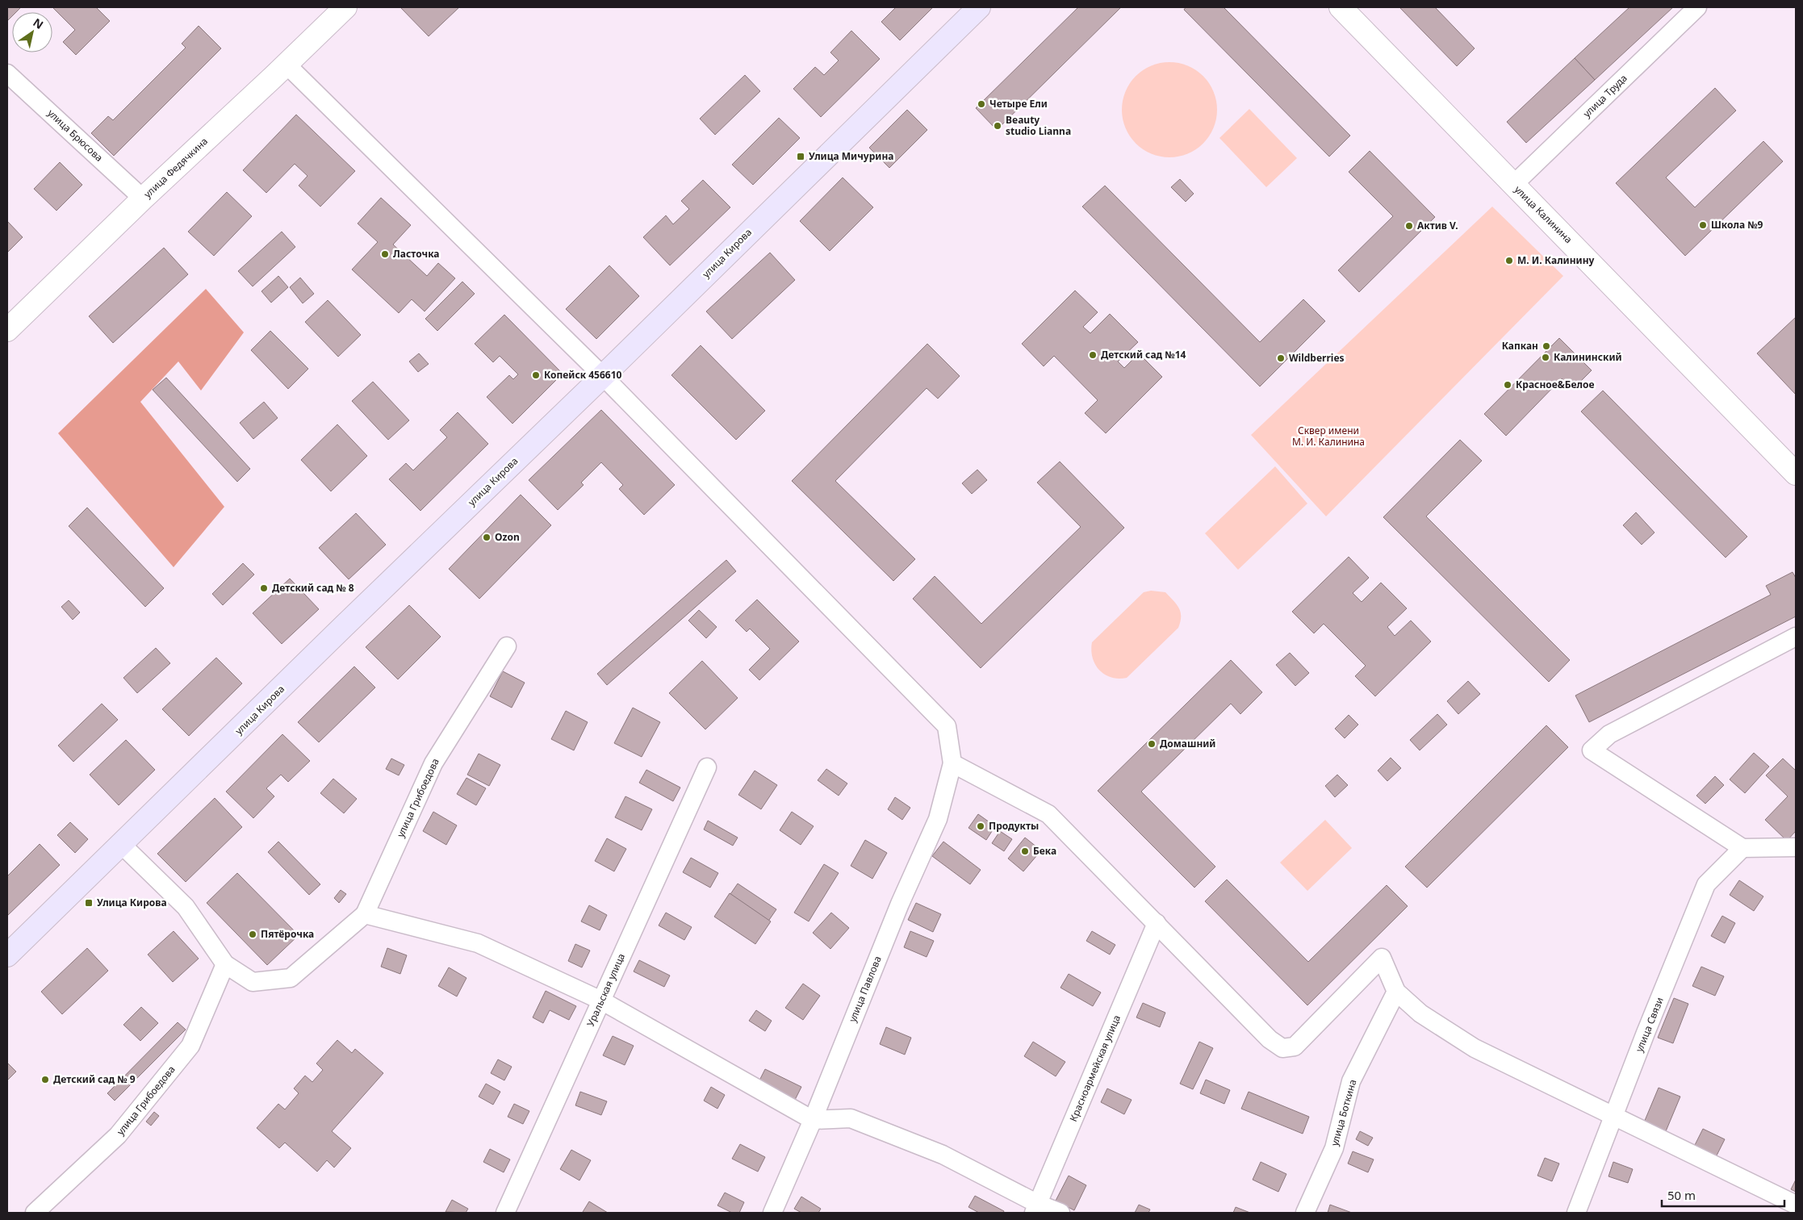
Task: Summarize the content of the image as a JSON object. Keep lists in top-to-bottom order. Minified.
{"streets":{"main road":["улица Кирова"],"street":["улица Труда","улица Брюсова","улица Федячкина","улица Калинина","улица Грибоедова","улица Павлова","Уральская улица","улица Связи","Красноармейская улица","улица Боткина"]},"crossings":[["улица Труда","улица Калинина"],["улица Брюсова","улица Федячкина"]],"parks":["Сквер имени М. И. Калинина"],"places":{"other":["Четыре Ели","Beauty studio Lianna","Школа №9","Актив V.","Ласточка","М. И. Калинину","Капкан","Детский сад №14","Калининский","Wildberries","Копейск 456610","Красное&Белое","Ozon","Детский сад № 8","Домашний","Продукты","Бека","Пятёрочка","Детский сад № 9"],"transit":["Улица Мичурина","Улица Кирова"]},"scale_bar":"50 m","north":"top right"}
